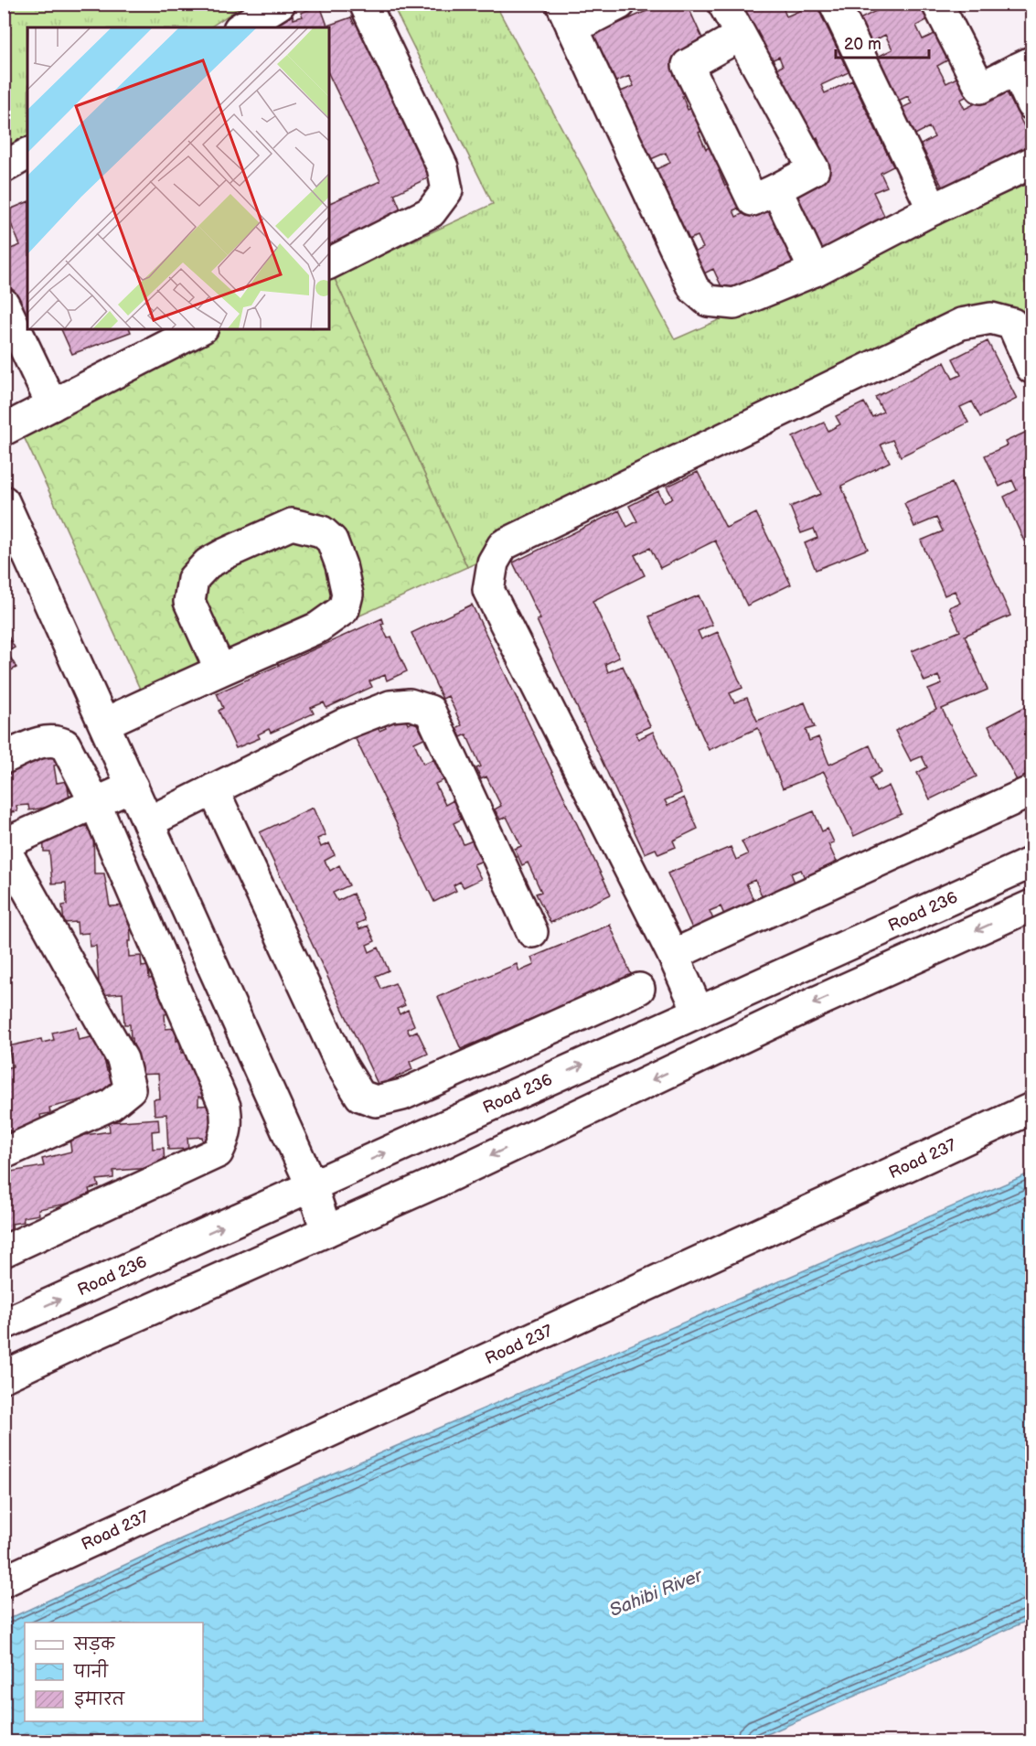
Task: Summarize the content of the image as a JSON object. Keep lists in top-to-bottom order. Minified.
{"streets":{"street":["Road 236","Road 237"]},"water":["Sahibi River"],"legend":["सड़क","पानी","इमारत"],"scale_bar":"20 m"}
